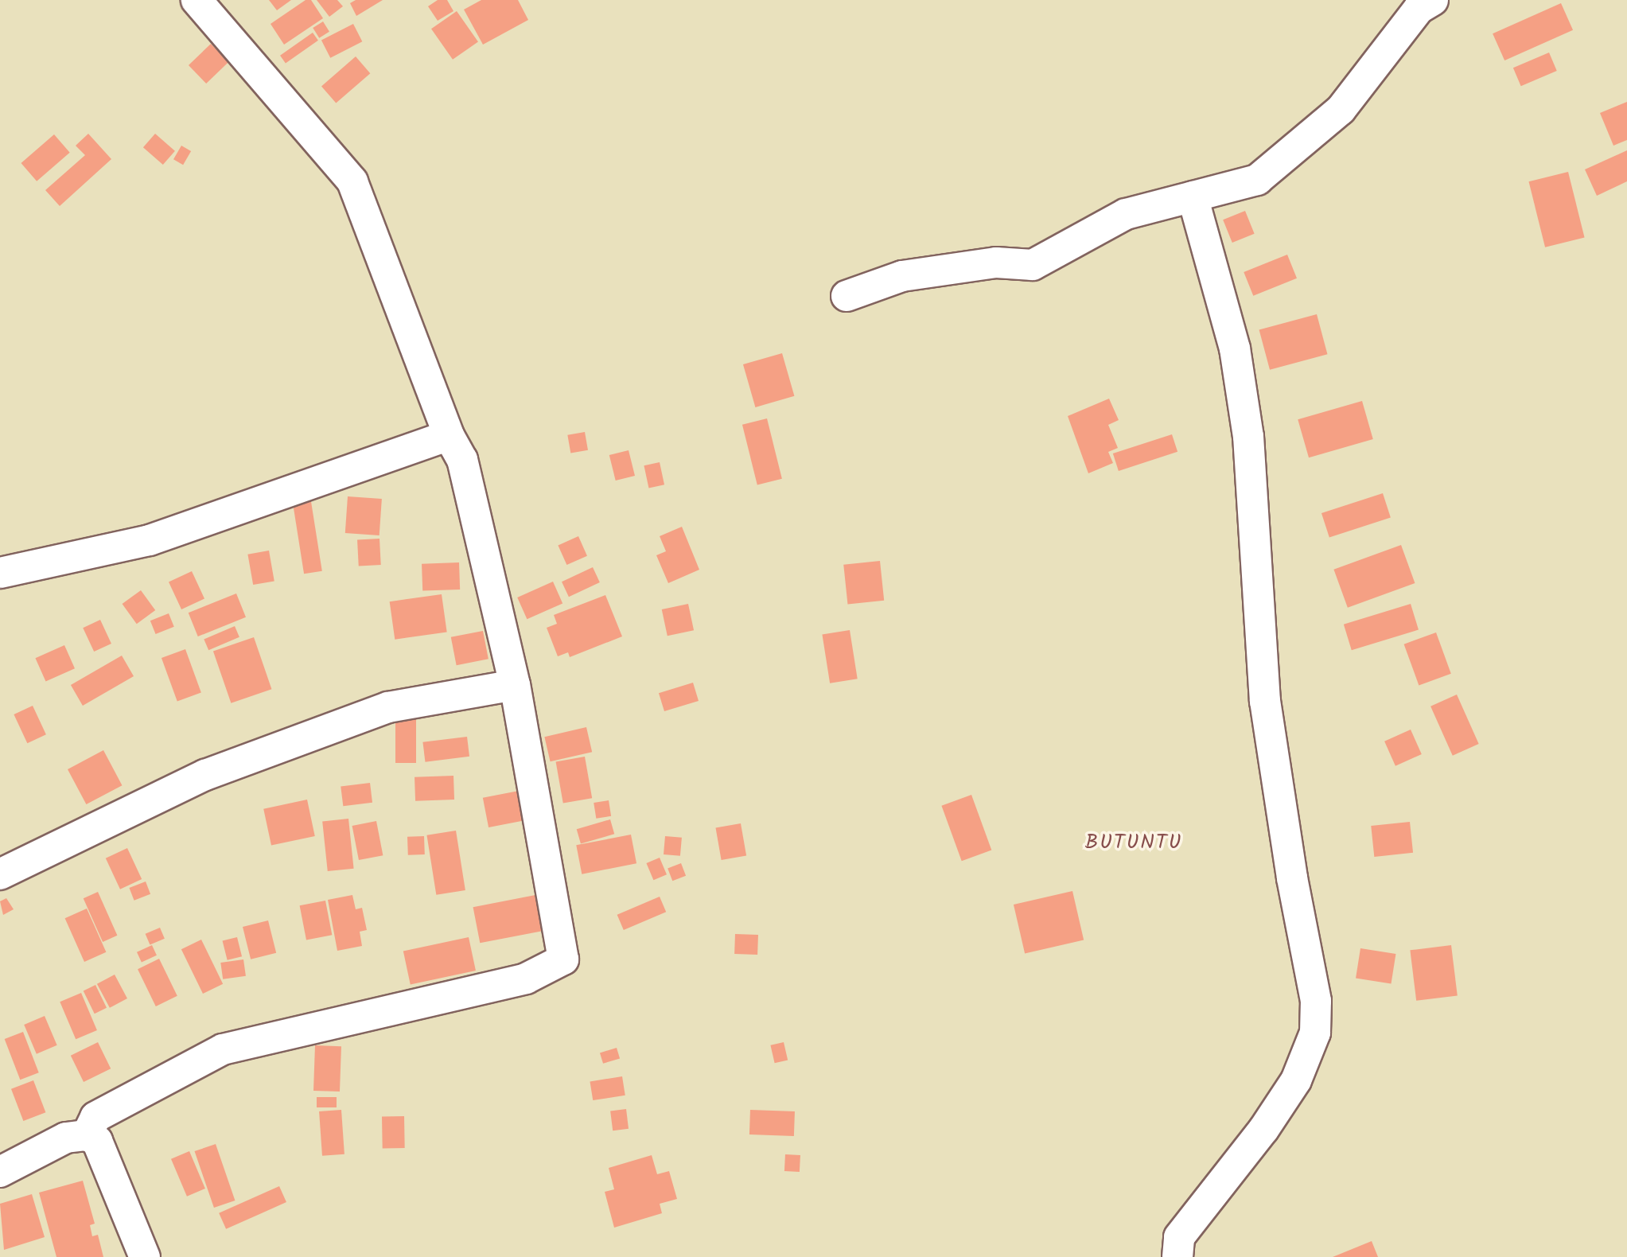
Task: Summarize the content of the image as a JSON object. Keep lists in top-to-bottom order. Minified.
{"districts":["BUTUNTU"]}
